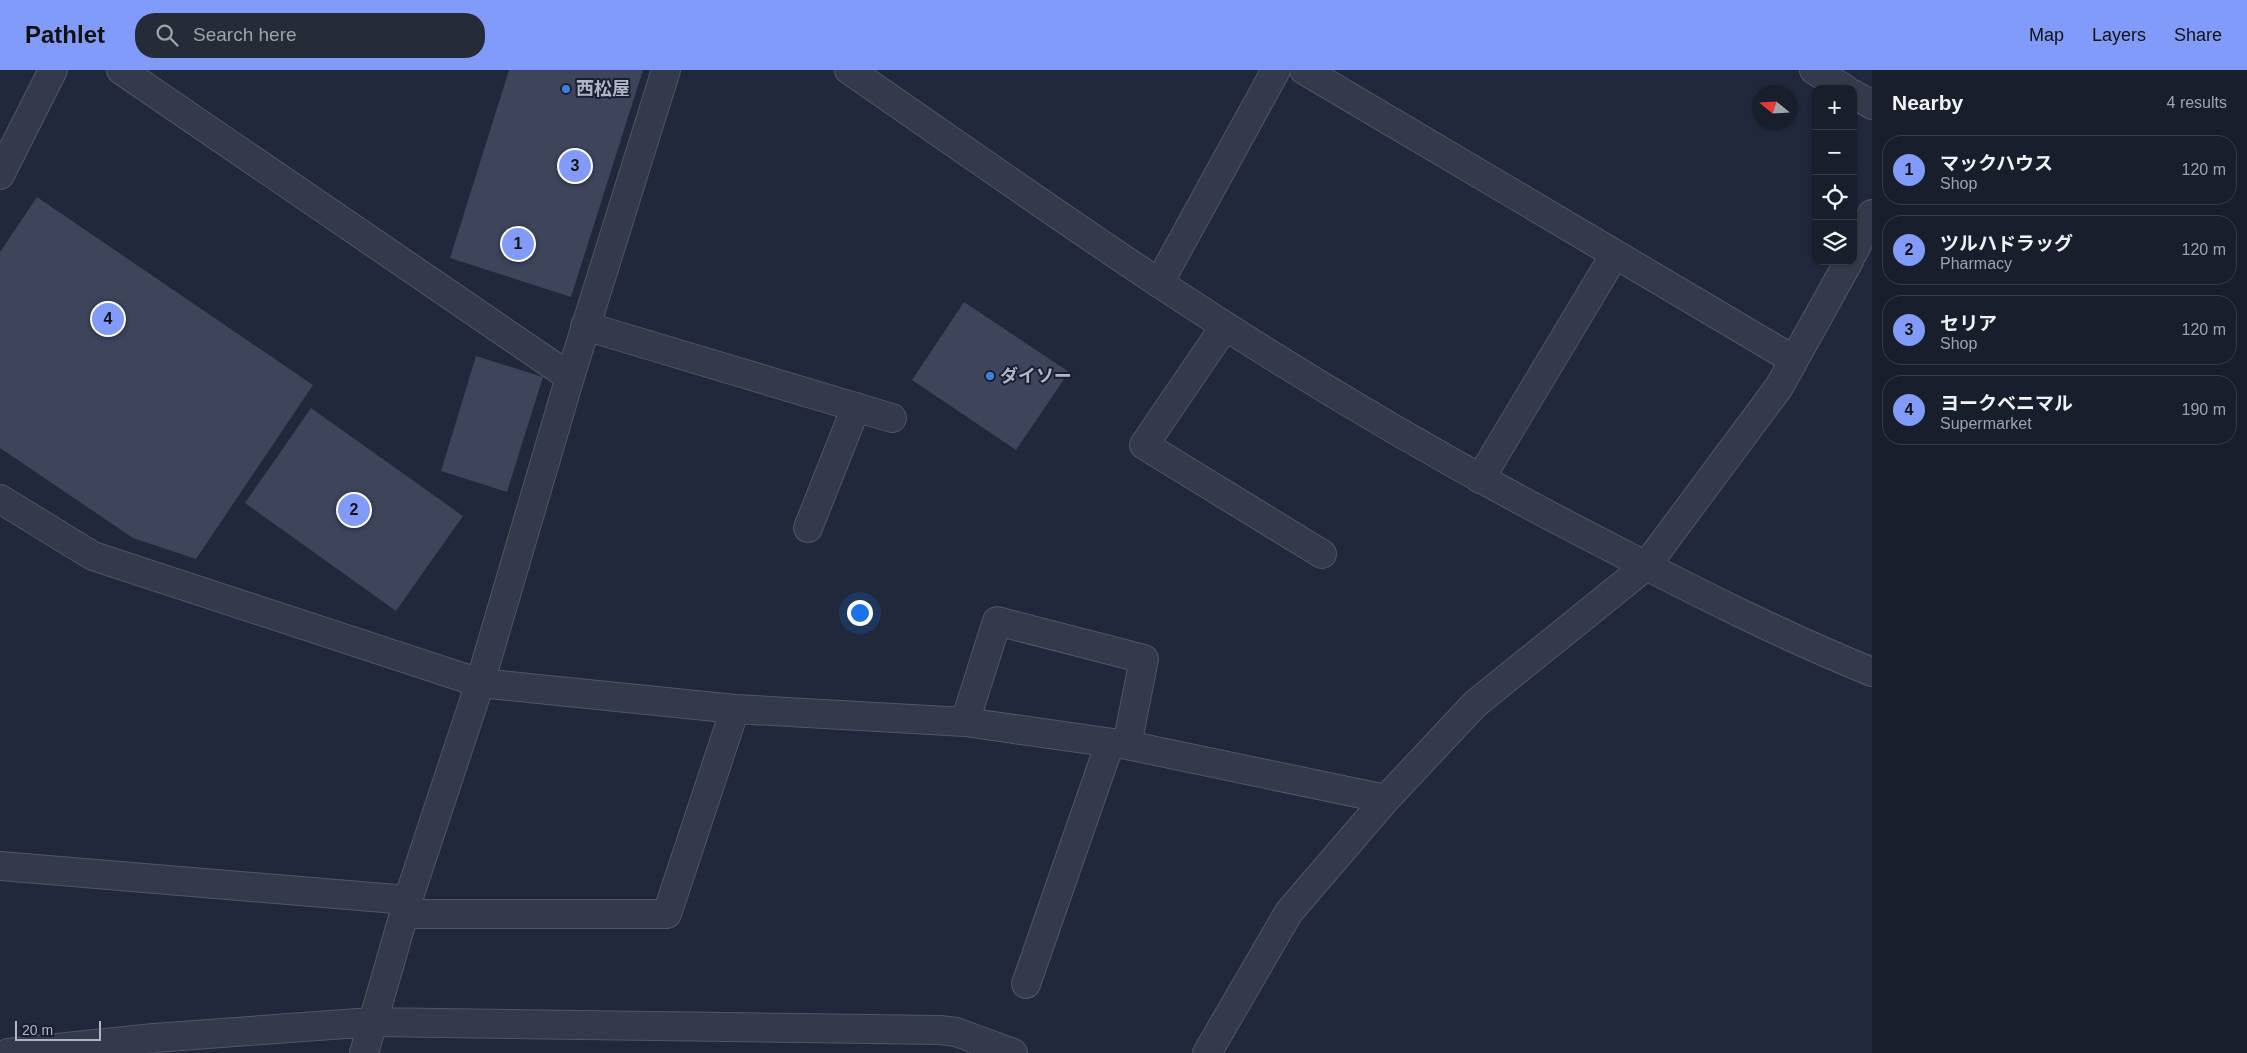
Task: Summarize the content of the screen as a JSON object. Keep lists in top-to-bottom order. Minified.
{"places":["西松屋","ダイソー"],"scale_bar":"20 m","north":"left","page":{"header":"Pathlet","search":"Search here","nav":["Map","Layers","Share"],"heading":["Nearby","4 results"],"map_buttons":["+","−"],"list":[{"mark":"1","name":"マックハウス","note":"Shop","value":"120 m"},{"mark":"2","name":"ツルハドラッグ","note":"Pharmacy","value":"120 m"},{"mark":"3","name":"セリア","note":"Shop","value":"120 m"},{"mark":"4","name":"ヨークベニマル","note":"Supermarket","value":"190 m"}],"pins":["3","1","4","2"],"scale":"20 m"}}
